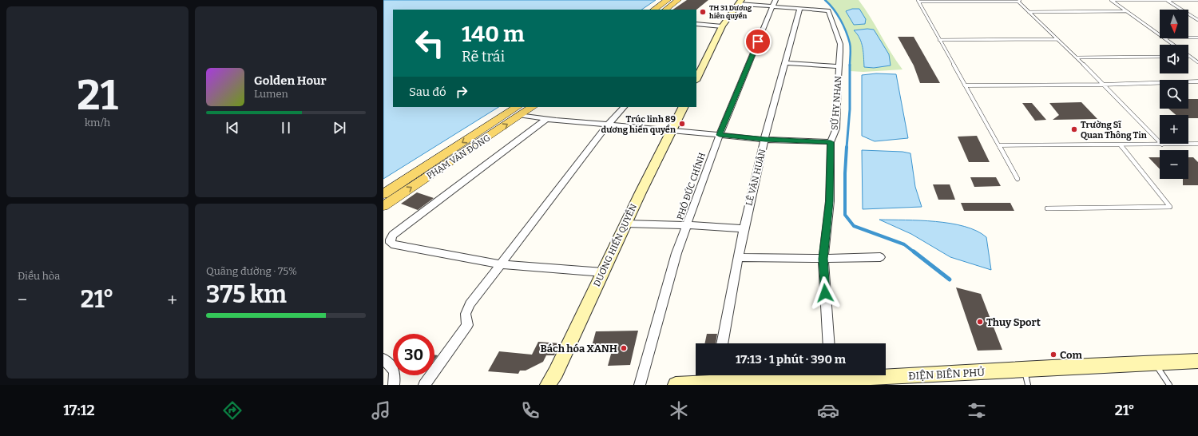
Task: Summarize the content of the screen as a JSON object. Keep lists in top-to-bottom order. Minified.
{"streets":{"main road":["PHẠM VĂN ĐỒNG"],"street":["SỬ HY NHAN","LÊ VĂN HUÂN","PHÓ ĐỨC CHÍNH","DUƠNG HIẾN QUYỀN","ĐIỆN BIÊN PHỦ"]},"crossings":[["SỬ HY NHAN","LÊ VĂN HUÂN"]],"places":["TH 31 Dương hiên quyền","Trúc linh 89 dương hiến quyền","Trường Sĩ Quan Thông Tin","Thuy Sport","Bách hóa XANH","Com"],"north":"bottom","page":{"tile":[["21","km/h"],"Điều hòa",["Quãng đường · 75%","375 km"]],"map_buttons":["+","−"],"turn":["140 m","Rẽ trái"],"song":["Golden Hour","Lumen"],"then":"Sau đó","heat":["−","21°","+"],"limit":"30","trip":"17:13 · 1 phút · 390 m","tabs":["17:12","21°"]}}
